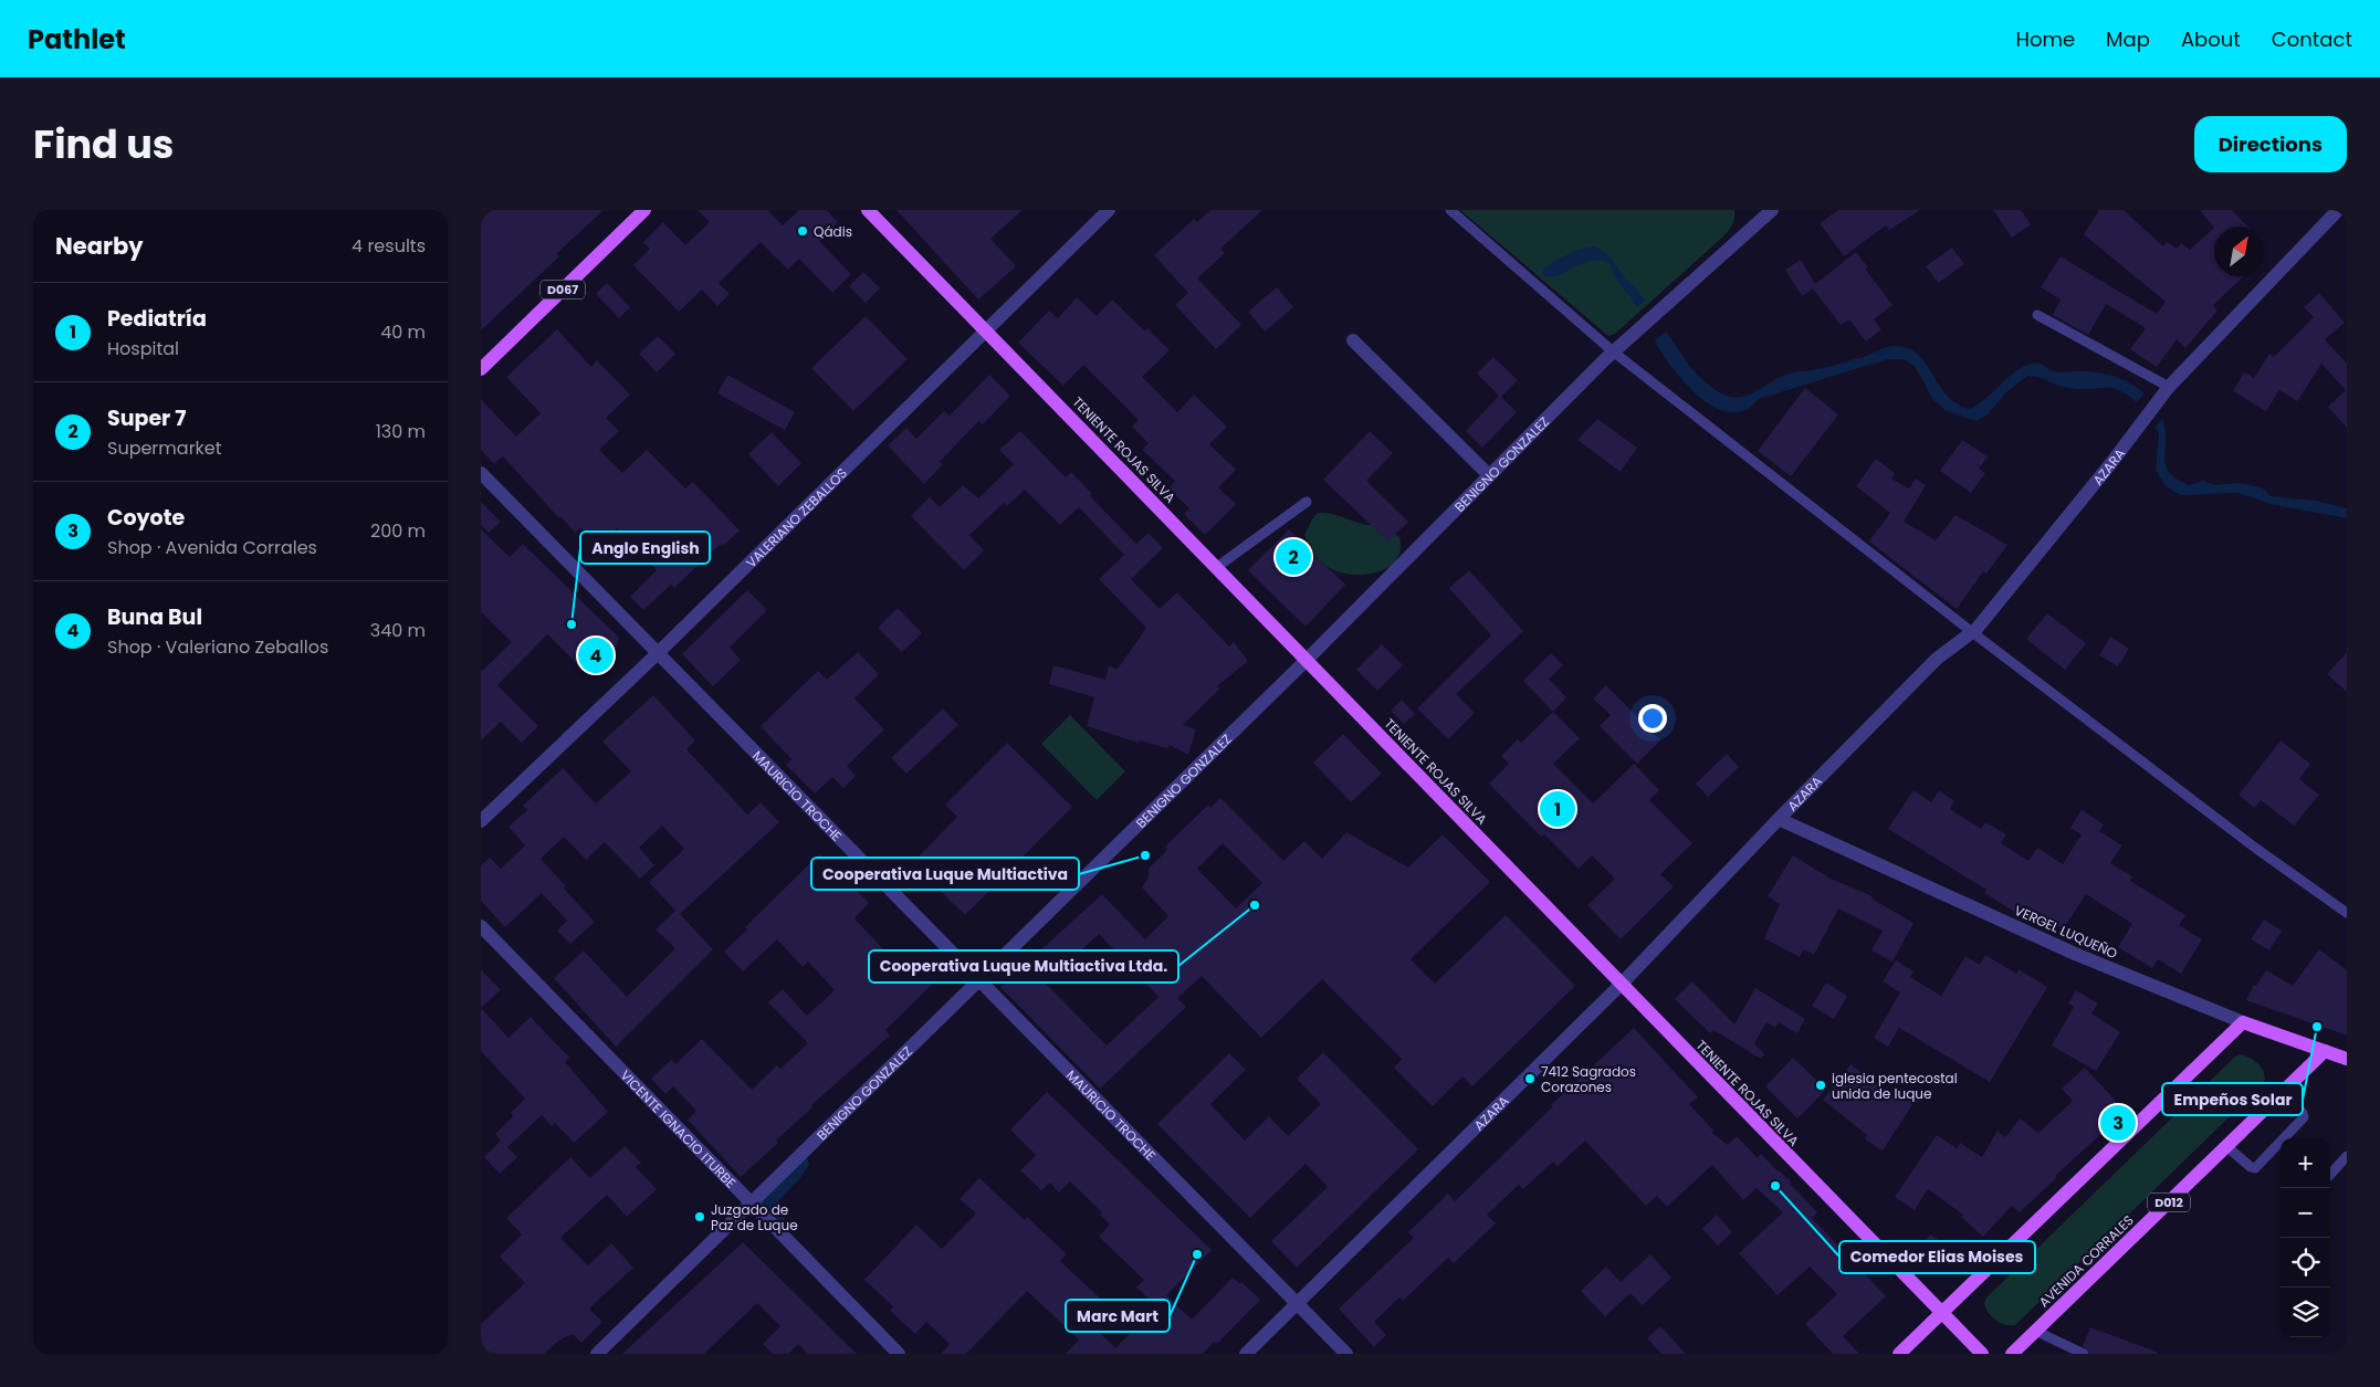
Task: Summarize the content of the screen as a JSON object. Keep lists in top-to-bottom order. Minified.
{"streets":{"main road":["D067","TENIENTE ROJAS SILVA","VERGEL LUQUEÑO","D012","AVENIDA CORRALES"],"street":["BENIGNO GONZALEZ","AZARA","VALERIANO ZEBALLOS","MAURICIO TROCHE","VICENTE IGNACIO ITURBE"]},"crossings":[["TENIENTE ROJAS SILVA","BENIGNO GONZALEZ"],["TENIENTE ROJAS SILVA","AZARA"],["TENIENTE ROJAS SILVA","VALERIANO ZEBALLOS"],["BENIGNO GONZALEZ","MAURICIO TROCHE"],["BENIGNO GONZALEZ","VICENTE IGNACIO ITURBE"],["AZARA","MAURICIO TROCHE"],["AZARA","VERGEL LUQUEÑO"],["VALERIANO ZEBALLOS","MAURICIO TROCHE"],["VERGEL LUQUEÑO","AVENIDA CORRALES"]],"places":["Qádis","Anglo English","Cooperativa Luque Multiactiva","Cooperativa Luque Multiactiva Ltda.","Empeños Solar","7412 Sagrados Corazones","iglesia pentecostal unida de luque","Comedor Elias Moises","Juzgado de Paz de Luque","Marc Mart"],"north":"top right","page":{"header":"Pathlet","nav":["Home","Map","About","Contact"],"title":"Find us","buttons":"Directions","heading":["Nearby","4 results"],"list":[{"mark":"1","name":"Pediatría","note":"Hospital","value":"40 m"},{"mark":"2","name":"Super 7","note":"Supermarket","value":"130 m"},{"mark":"3","name":"Coyote","note":"Shop · Avenida Corrales","value":"200 m"},{"mark":"4","name":"Buna Bul","note":"Shop · Valeriano Zeballos","value":"340 m"}],"pins":["2","4","1","3"],"map_buttons":["+","−"]}}
